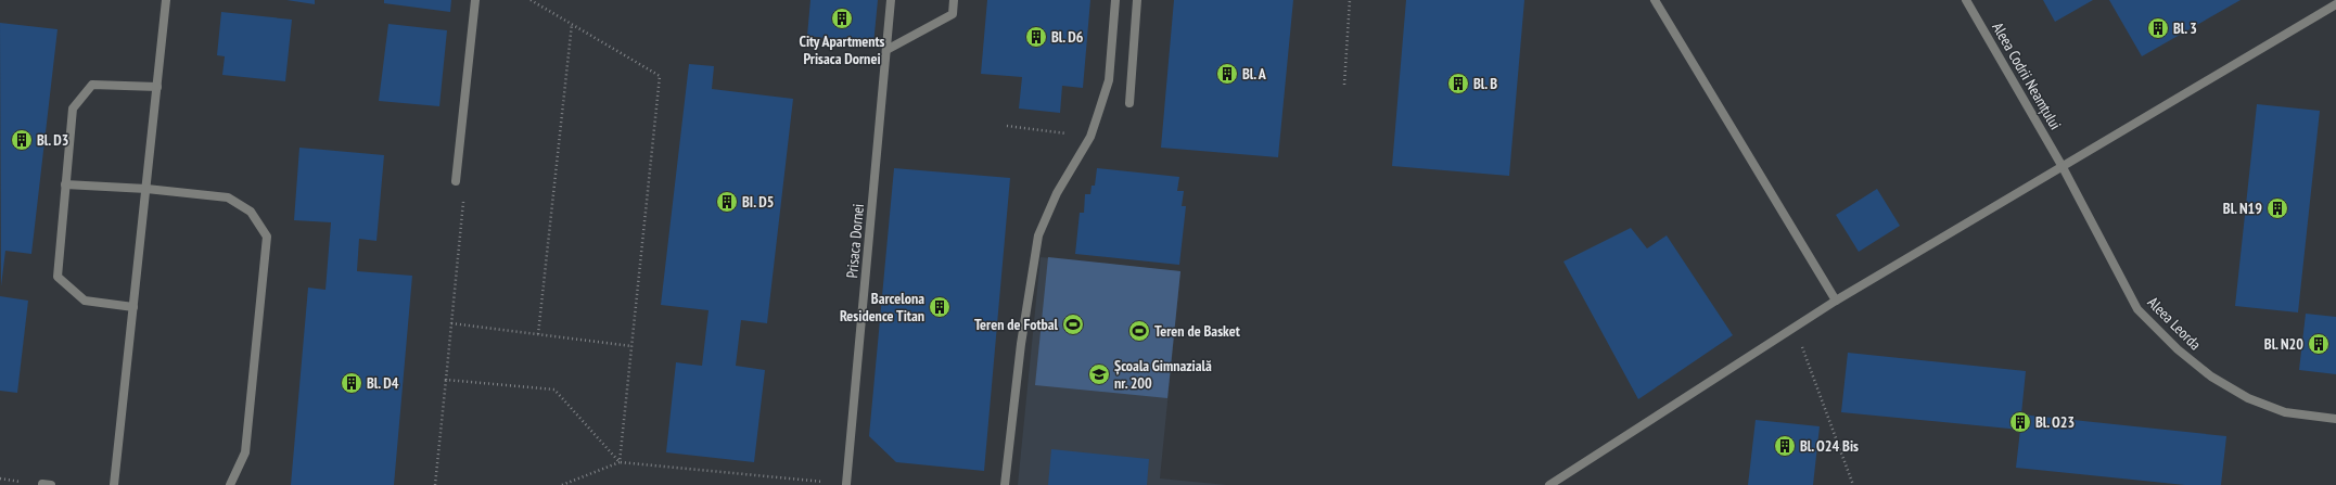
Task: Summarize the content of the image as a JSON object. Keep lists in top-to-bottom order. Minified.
{"streets":{"street":["Aleea Codrii Neamțului","Prisaca Dornei","Aleea Leorda"]},"crossings":[["Aleea Codrii Neamțului","Aleea Leorda"]],"places":{"building":["City Apartments Prisaca Dornei","Bl. 3","Bl. D6","Bl. A","Bl. B","Bl. D3","BI. D5","Bl. N19","Barcelona Residence Titan","Bl. N20","Bl. D4","Bl. O23","Bl. O24 Bis"],"sports":["Teren de Fotbal","Teren de Basket"],"school or university":["Școala Gimnazială nr. 200"]}}
